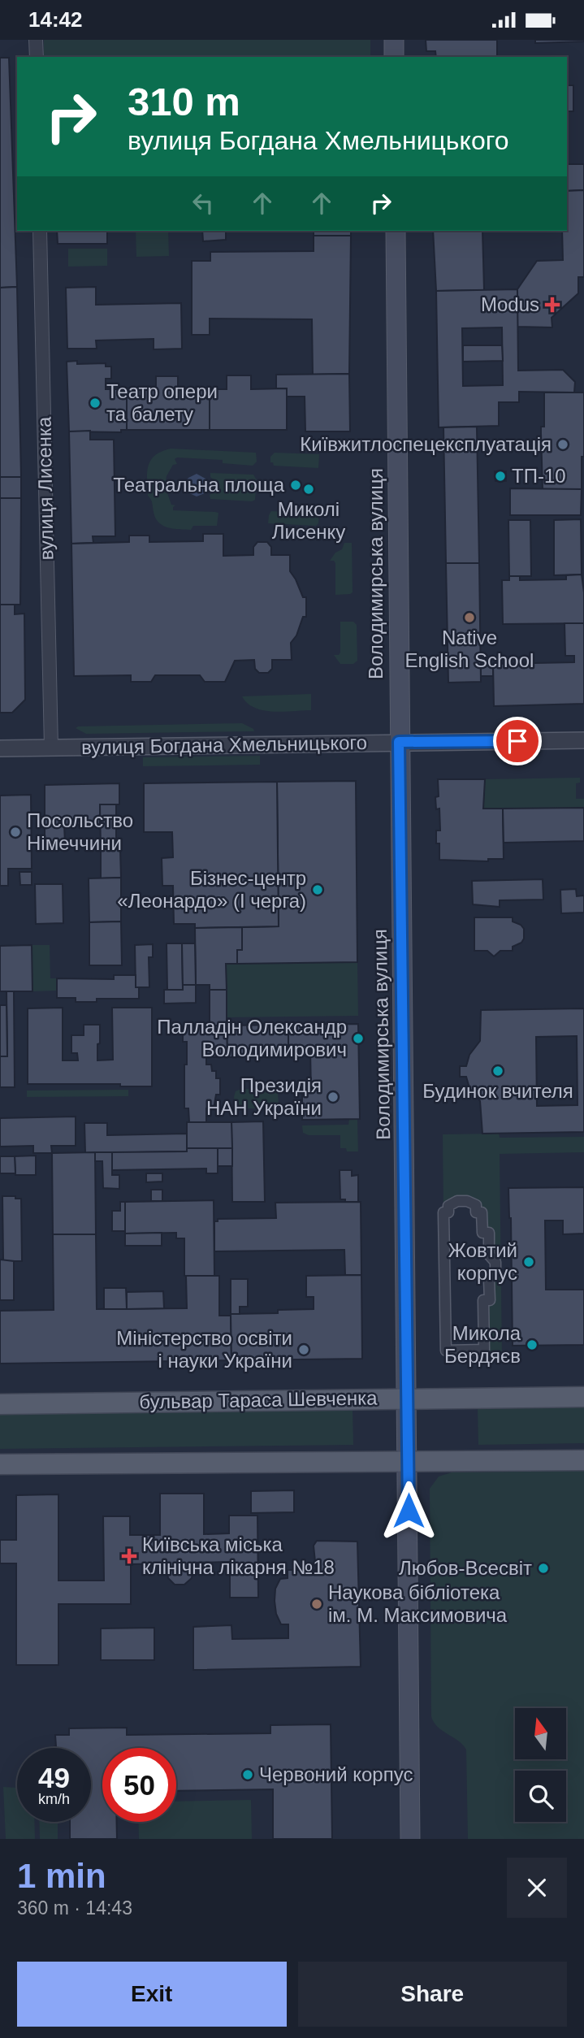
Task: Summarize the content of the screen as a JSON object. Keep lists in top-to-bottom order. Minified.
{"streets":{"main road":["Володимирська вулиця","бульвар Тараса Шевченка"],"street":["вулиця Лисенка","вулиця Богдана Хмельницького"]},"crossings":[["вулиця Лисенка","вулиця Богдана Хмельницького"],["Володимирська вулиця","вулиця Богдана Хмельницького"],["Володимирська вулиця","бульвар Тараса Шевченка"]],"places":{"health":["Modus","Київська міська клінічна лікарня №18"],"other":["Театр опери та балету","Київжитлоспецексплуатація","ТП-10","Театральна площа","Миколі Лисенку","Native English School","Посольство Німеччини","Бізнес-центр «Леонардо» (I черга)","Палладін Олександр Володимирович","Будинок вчителя","Президія НАН України","Жовтий корпус","Микола Бердяєв","Міністерство освіти і науки України","Любов-Всесвіт","Наукова бібліотека ім. М. Максимовича","Червоний корпус"]},"north":"top","page":{"status":"14:42","turn":["310 m","вулиця Богдана Хмельницького"],"speed":"49 km/h","limit":"50","heading":["1 min","360 m · 14:43"],"buttons":["Exit","Share"]}}
